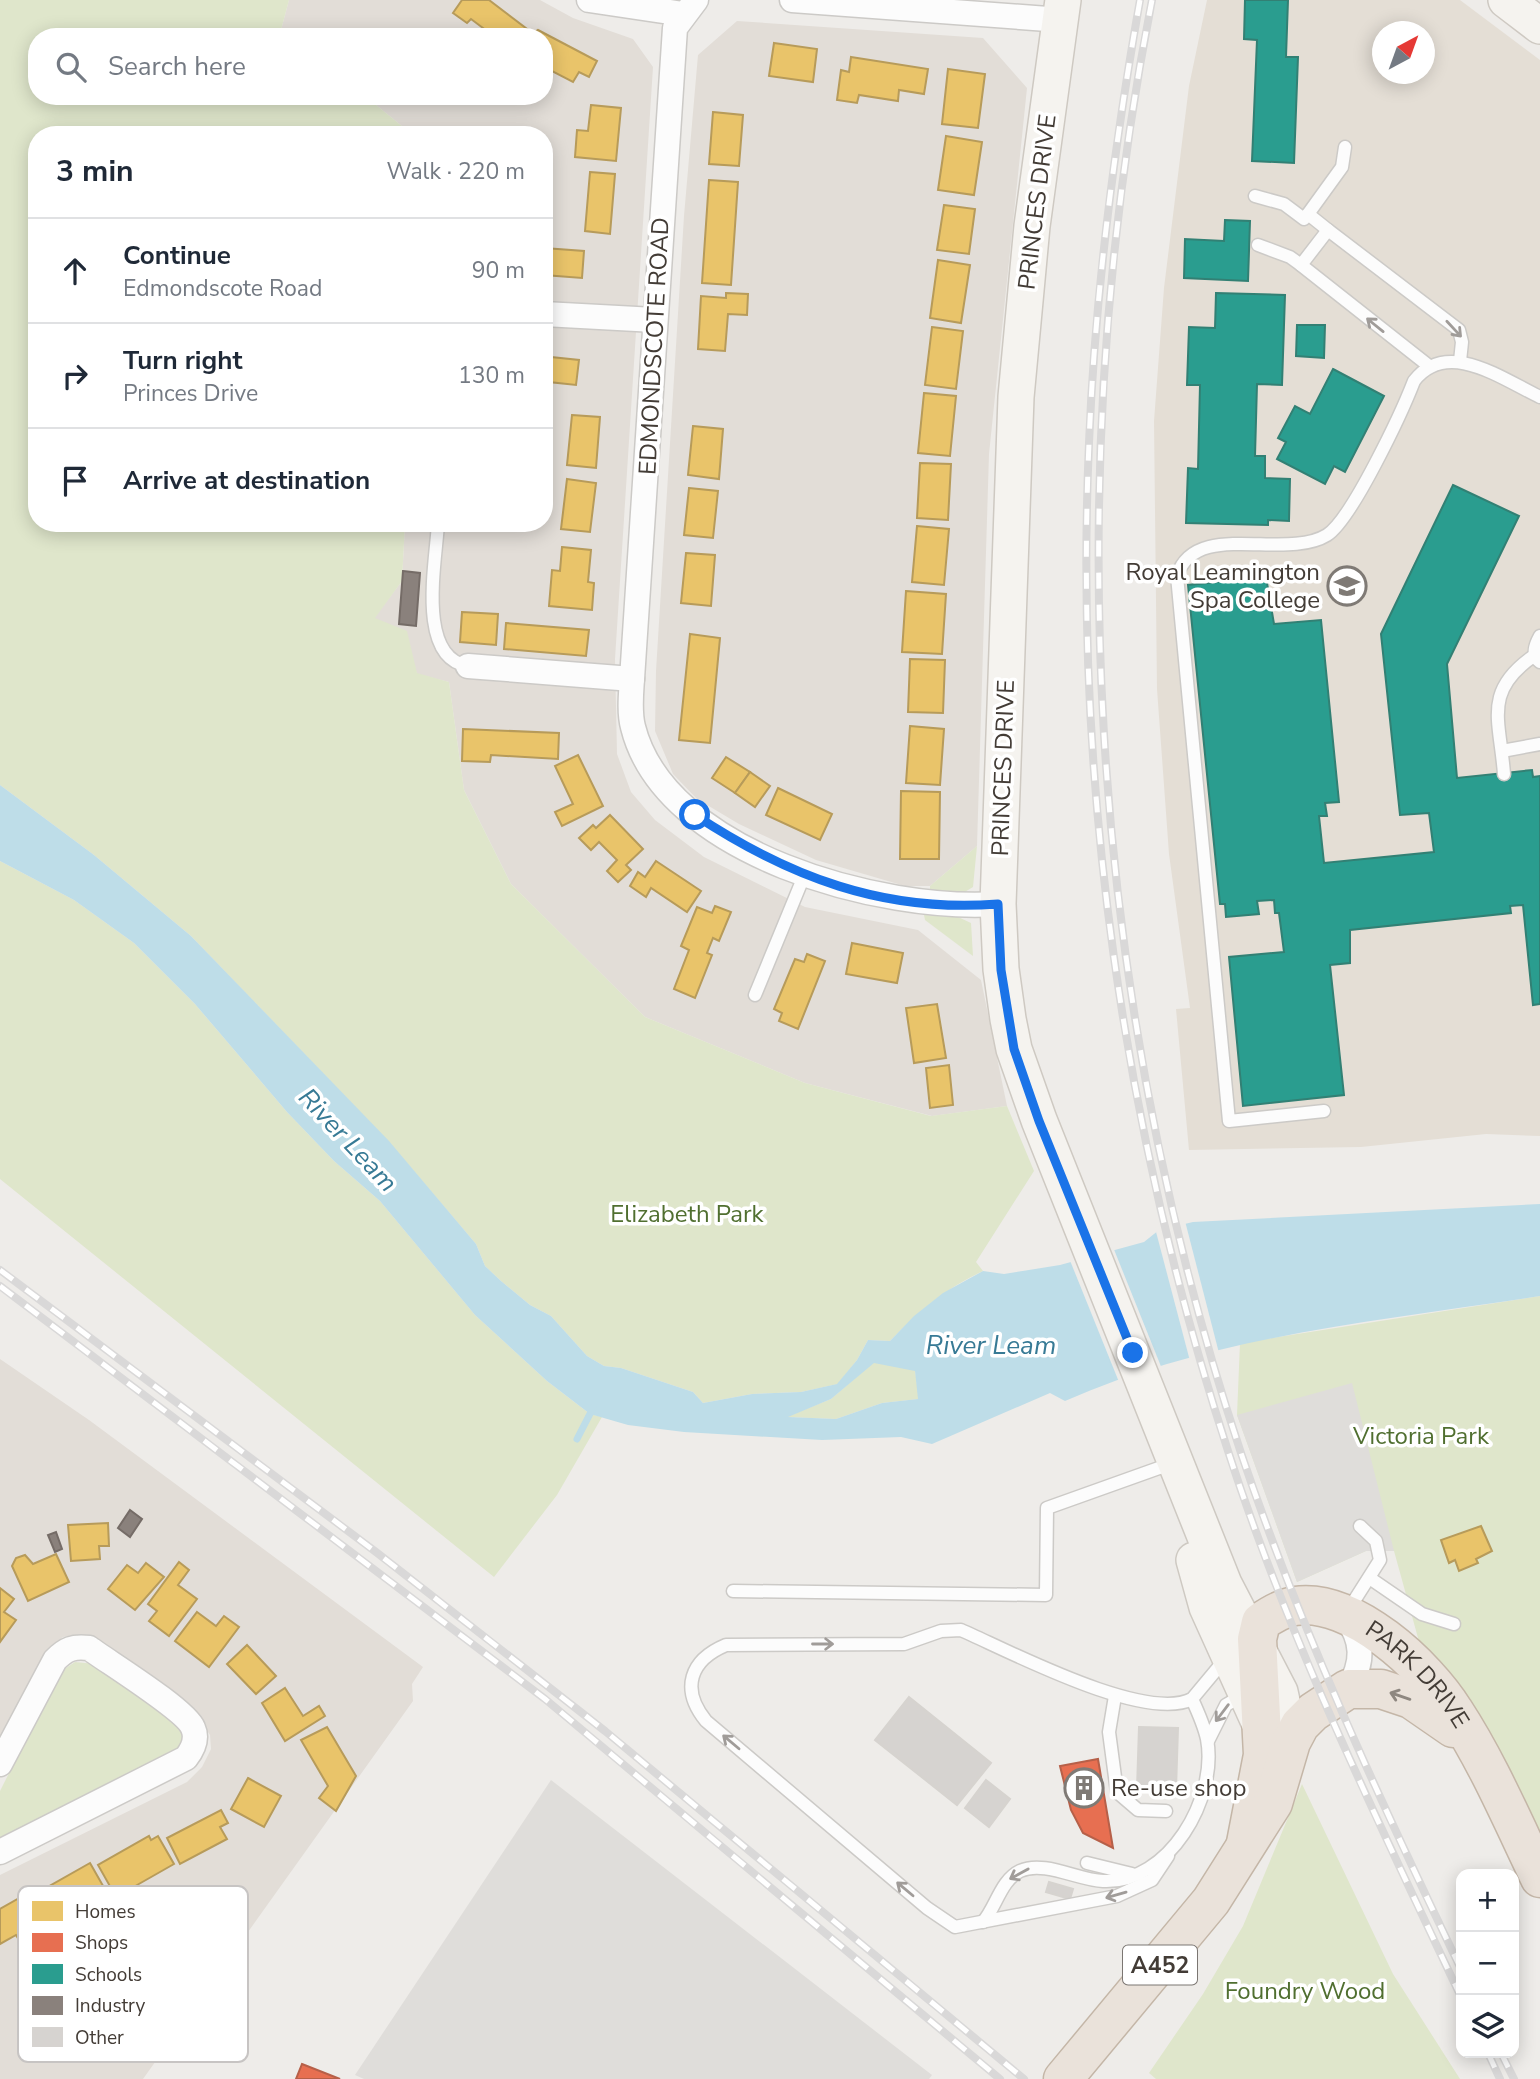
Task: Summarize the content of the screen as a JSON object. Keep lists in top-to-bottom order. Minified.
{"streets":{"highway":["PRINCES DRIVE","PARK DRIVE","A452"],"street":["EDMONDSCOTE ROAD"]},"crossings":[["PRINCES DRIVE","EDMONDSCOTE ROAD"],["PRINCES DRIVE","PARK DRIVE"],["PRINCES DRIVE","A452"],["PARK DRIVE","A452"]],"water":["River Leam"],"parks":["Elizabeth Park","Victoria Park","Foundry Wood"],"places":{"school or university":["Royal Leamington Spa College"],"building":["Re-use shop"]},"legend":["Homes","Shops","Schools","Industry","Other"],"north":"top right","page":{"search":"Search here","heading":["3 min","Walk · 220 m"],"list":[["Continue","Edmondscote Road","90 m"],["Turn right","Princes Drive","130 m"],"Arrive at destination"],"map_buttons":["+","−"]}}
